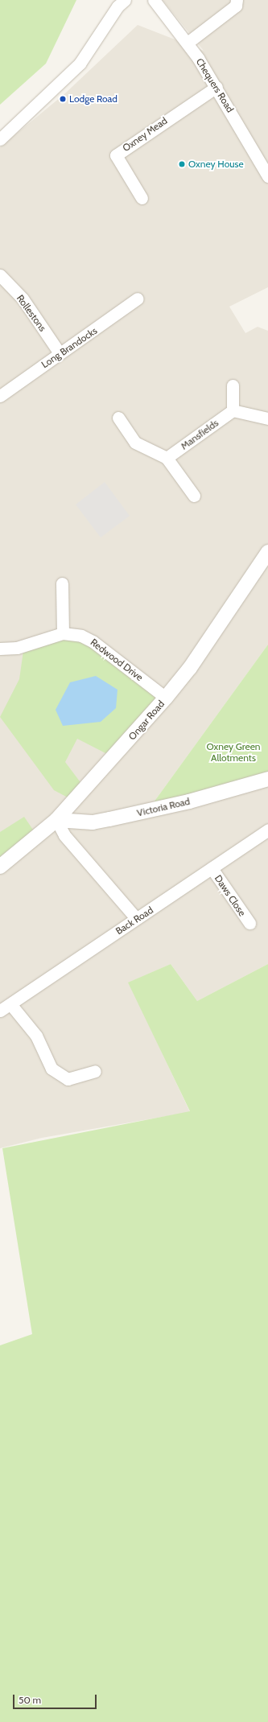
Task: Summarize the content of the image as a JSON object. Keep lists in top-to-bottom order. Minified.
{"streets":{"street":["Chequers Road","Oxney Mead","Rollestons","Long Brandocks","Mansfields","Redwood Drive","Ongar Road","Victoria Road","Daws Close","Back Road"]},"crossings":[["Chequers Road","Oxney Mead"],["Rollestons","Long Brandocks"],["Redwood Drive","Ongar Road"],["Ongar Road","Victoria Road"],["Daws Close","Back Road"]],"parks":["Oxney Green Allotments"],"places":["Lodge Road","Oxney House"],"scale_bar":"50 m"}
